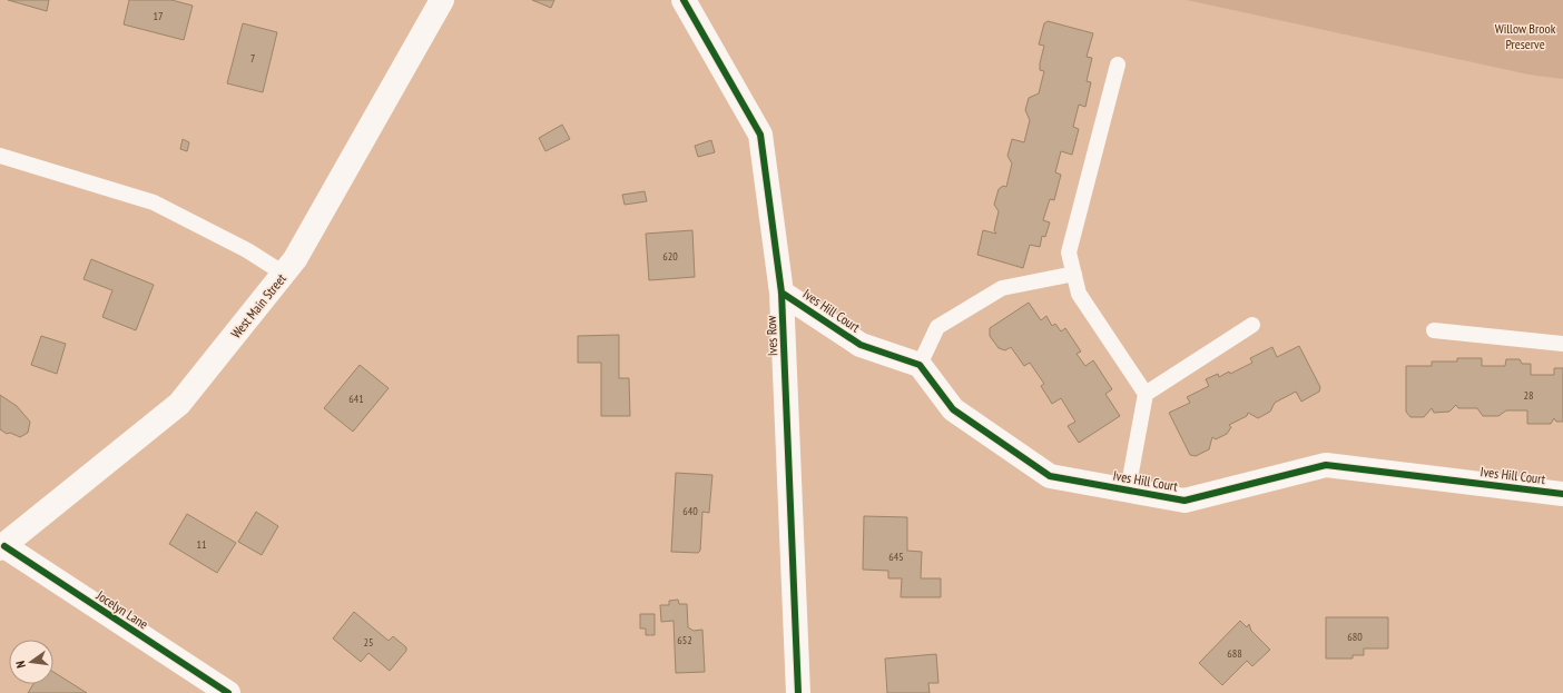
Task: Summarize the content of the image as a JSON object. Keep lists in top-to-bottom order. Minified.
{"streets":{"street":["West Main Street","Ives Hill Court","Ives Row","Jocelyn Lane"]},"crossings":[["West Main Street","Jocelyn Lane"],["Ives Hill Court","Ives Row"]],"parks":["Willow Brook Preserve"],"house_numbers":["17","7","620","28","641","640","11","645","680","652","25","688"],"north":"left"}
